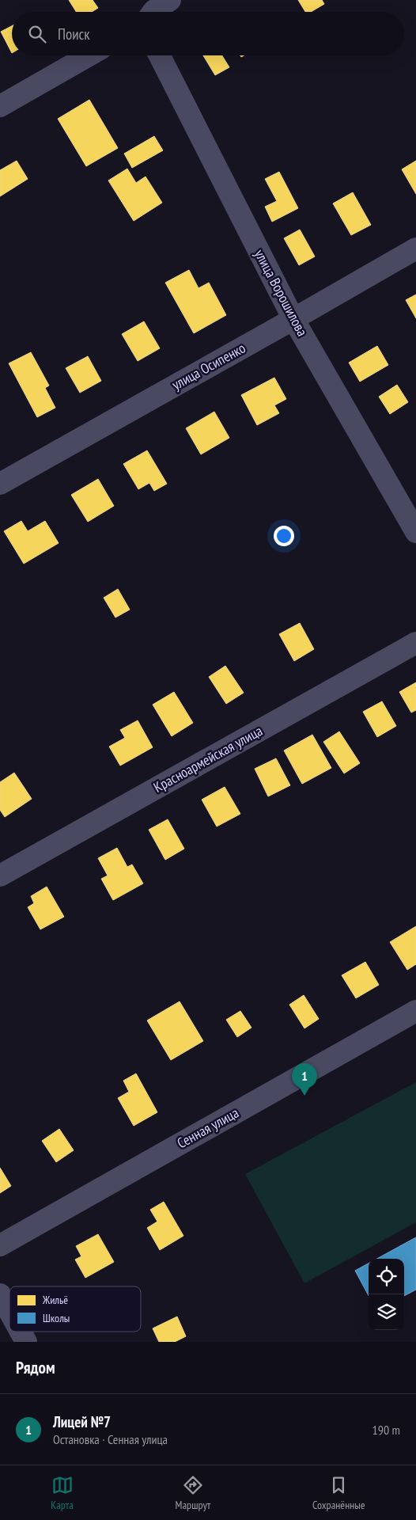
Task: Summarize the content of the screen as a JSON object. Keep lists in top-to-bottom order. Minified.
{"streets":{"street":["улица Ворошилова","улица Осипенко","Красноармейская улица","Сенная улица"]},"crossings":[["улица Ворошилова","улица Осипенко"]],"legend":["Жильё","Школы"],"page":{"search":"Поиск","pins":"1","heading":"Рядом","list":[{"mark":"1","name":"Лицей №7","note":"Остановка · Сенная улица","value":"190 m"}],"nav":["Карта","Маршрут","Сохранённые"]}}
